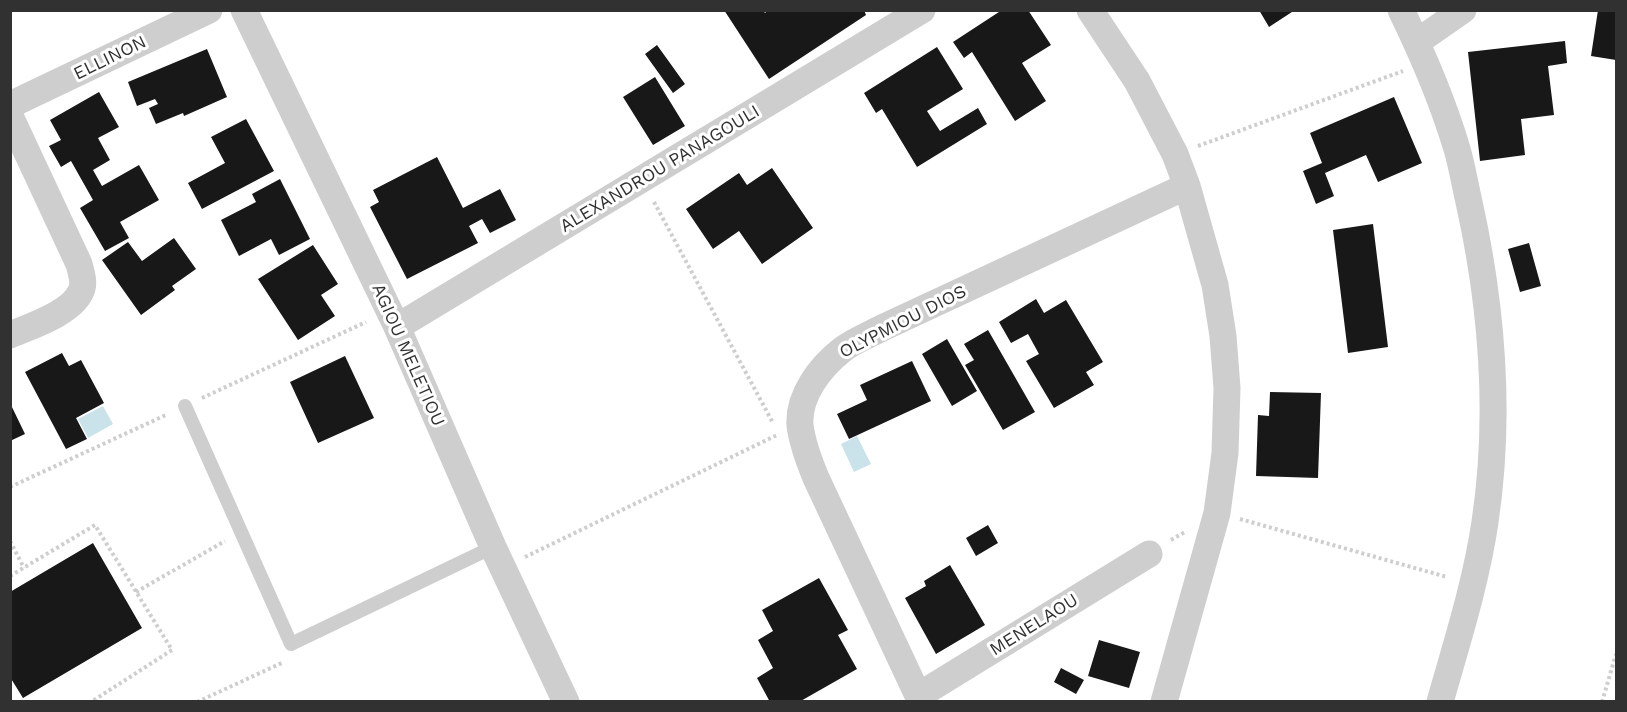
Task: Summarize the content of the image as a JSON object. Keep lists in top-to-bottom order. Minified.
{"streets":{"street":["ELLINON","ALEXANDROU PANAGOULI","OLYPMIOU DIOS","AGIOU MELETIOU","MENELAOU"]},"crossings":[["ALEXANDROU PANAGOULI","AGIOU MELETIOU"],["OLYPMIOU DIOS","MENELAOU"]]}
